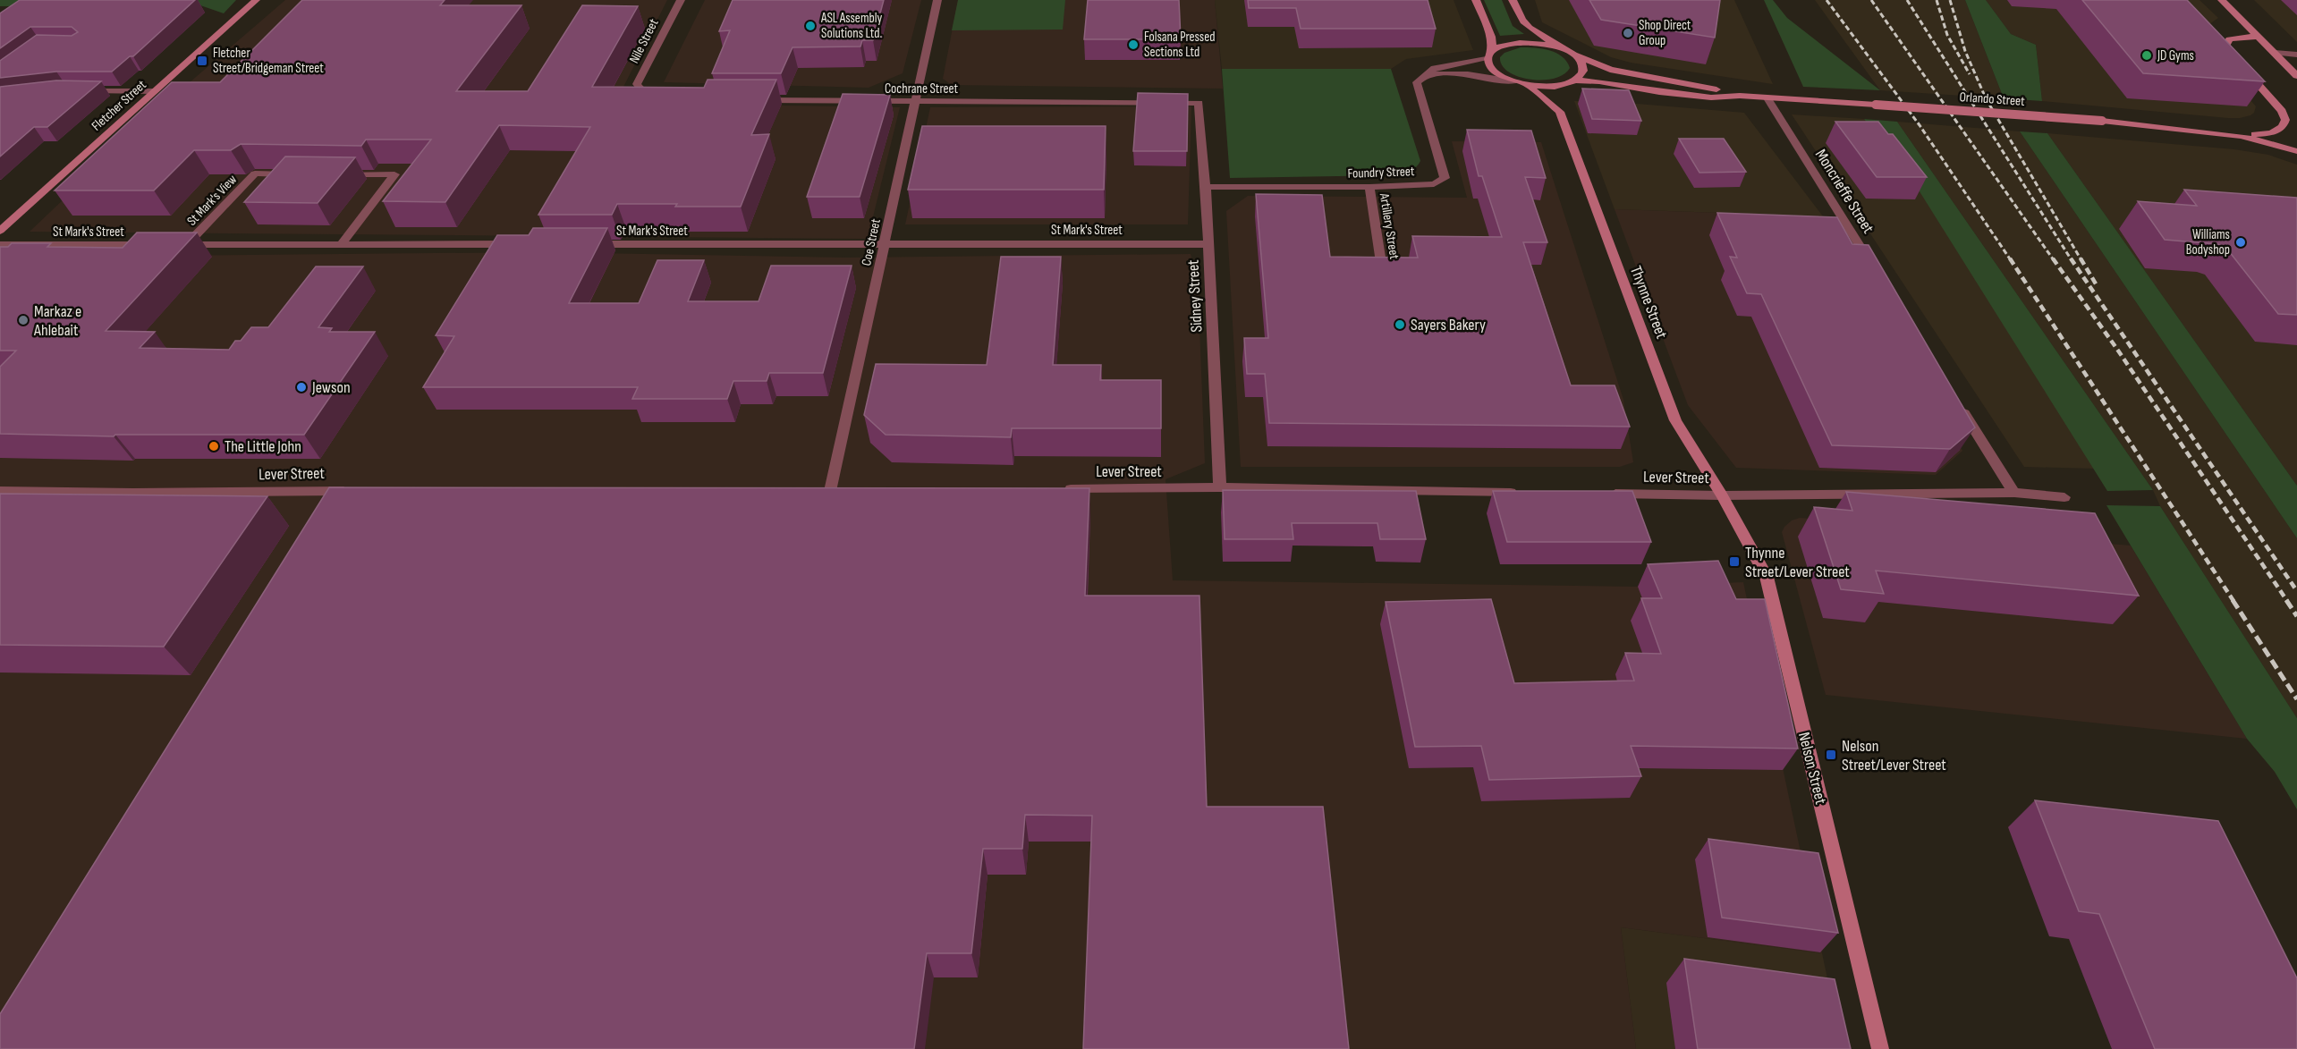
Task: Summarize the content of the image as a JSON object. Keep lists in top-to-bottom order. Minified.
{"streets":{"street":["Nile Street","Cochrane Street","Orlando Street","Fletcher Street","Foundry Street","Moncrieffe Street","St Mark's View","Artillery Street","St Mark's Street","Coe Street","Sidney Street","Thynne Street","Lever Street","Nelson Street"]},"crossings":[["Cochrane Street","Coe Street"],["Cochrane Street","Sidney Street"],["Orlando Street","Moncrieffe Street"],["Orlando Street","Thynne Street"],["Foundry Street","Artillery Street"],["Foundry Street","Sidney Street"],["St Mark's Street","Coe Street"],["St Mark's Street","Sidney Street"],["Sidney Street","Lever Street"],["Thynne Street","Lever Street"],["Thynne Street","Nelson Street"],["Lever Street","Nelson Street"]],"places":{"other":["ASL Assembly Solutions Ltd.","Shop Direct Group","Folsana Pressed Sections Ltd","JD Gyms","Williams Bodyshop","Markaz e Ahlebait","Sayers Bakery","Jewson","The Little John"],"transit":["Fletcher Street/Bridgeman Street","Thynne Street/Lever Street","Nelson Street/Lever Street"]}}
